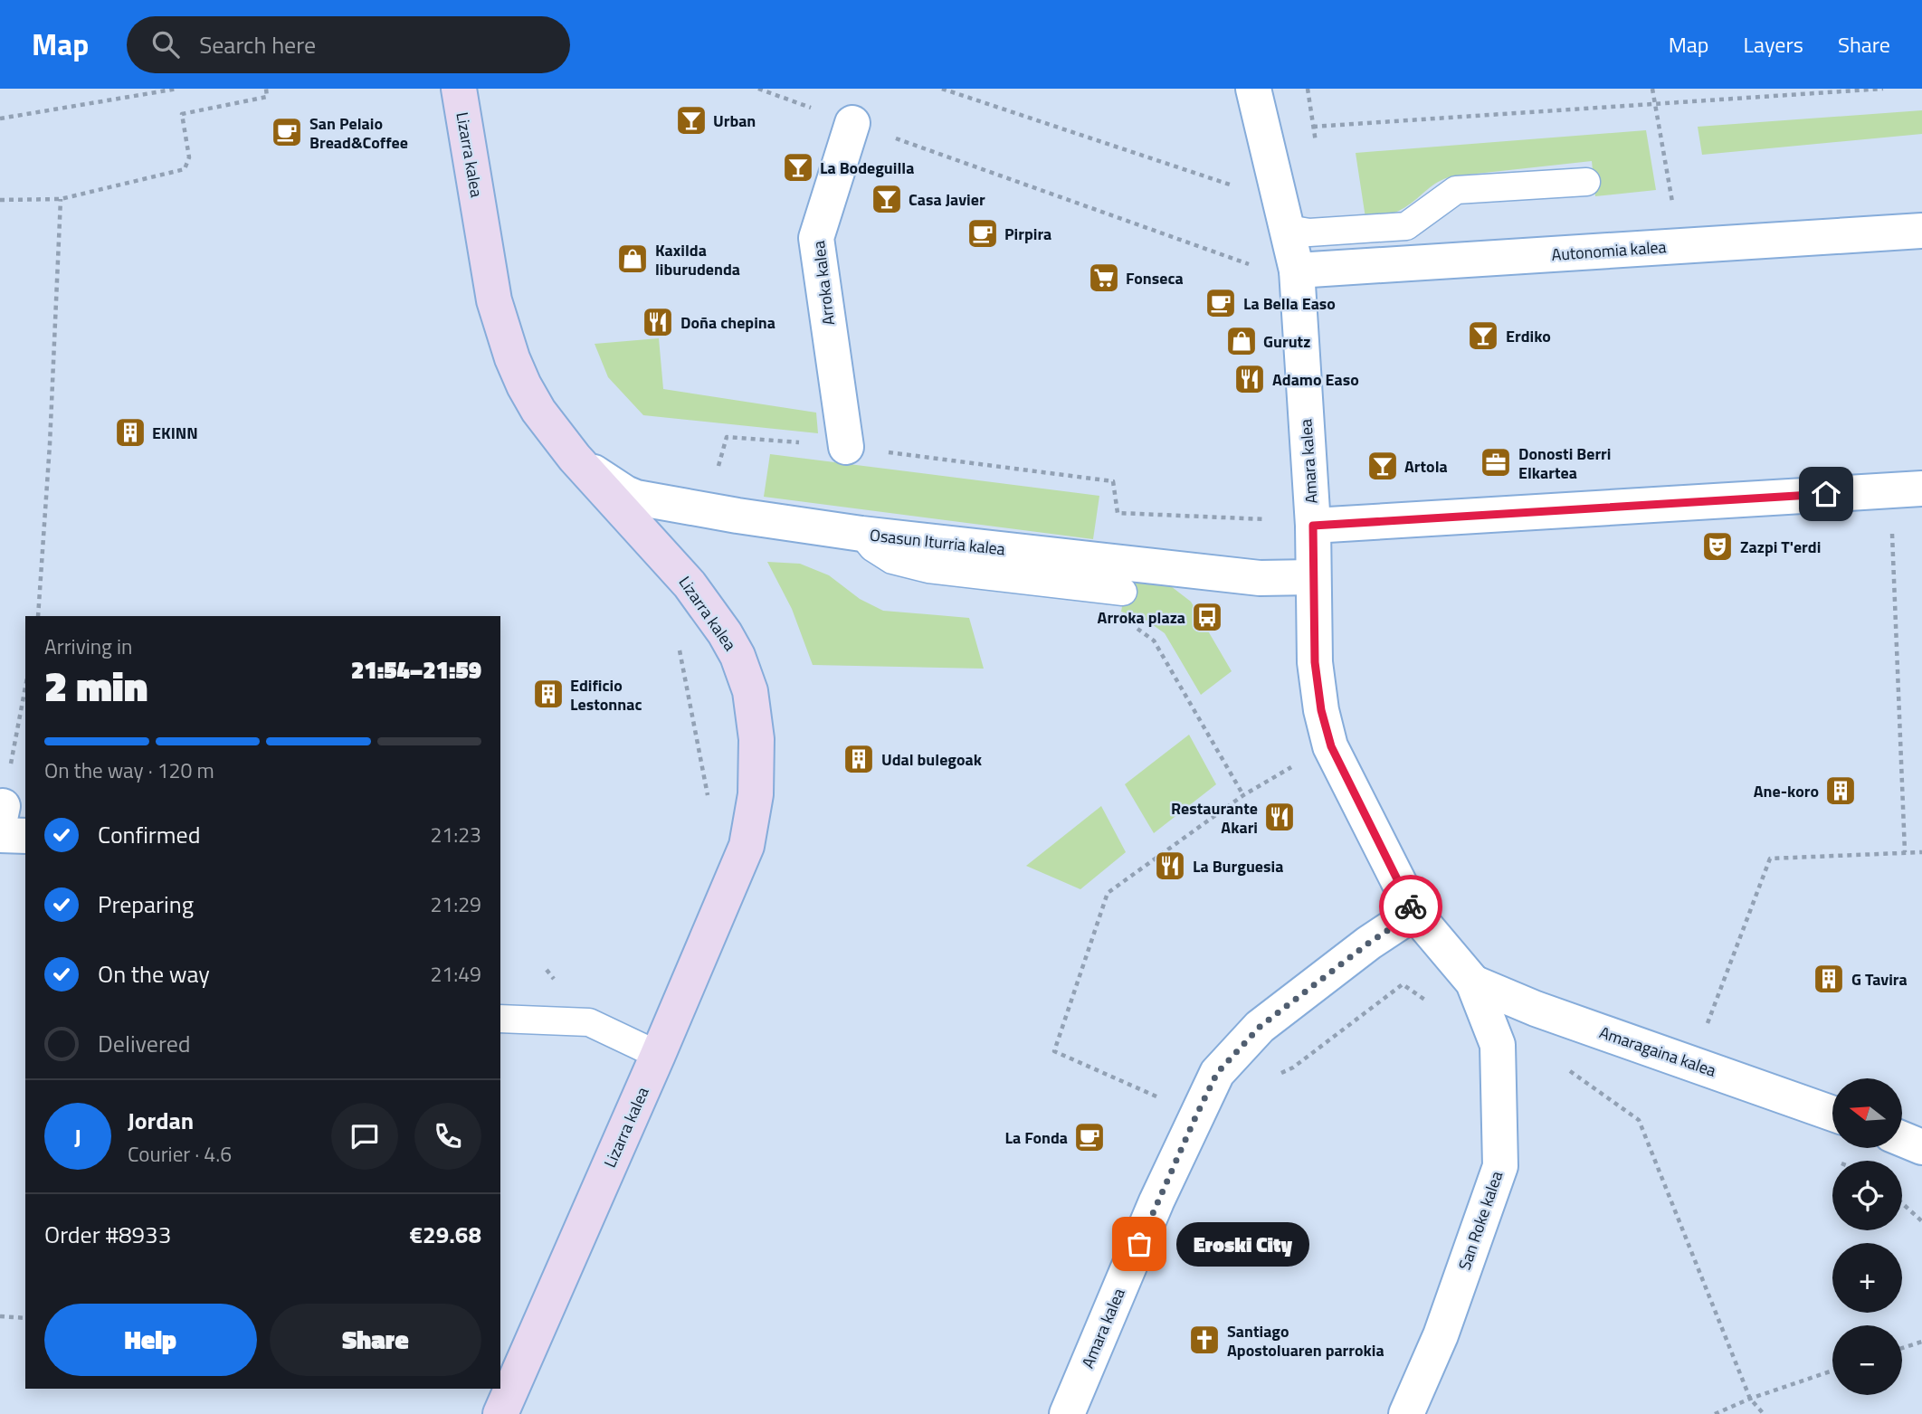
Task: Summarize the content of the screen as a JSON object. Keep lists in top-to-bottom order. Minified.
{"streets":{"street":["Lizarra kalea","Autonomia kalea","Arroka kalea","Amara kalea","Osasun Iturria kalea","Amaragaina kalea","San Roke kalea"]},"crossings":[["Lizarra kalea","Osasun Iturria kalea"],["Autonomia kalea","Amara kalea"],["Amara kalea","Osasun Iturria kalea"],["Amaragaina kalea","San Roke kalea"]],"places":{"bar":["Urban","La Bodeguilla","Casa Javier","Erdiko","Artola"],"cafe":["San Pelaio Bread&Coffee","Pirpira","La Bella Easo","La Fonda"],"shop":["Kaxilda liburudenda","Gurutz"],"supermarket":["Fonseca"],"restaurant":["Doña chepina","Adamo Easo","Restaurante Akari","La Burguesia"],"building":["EKINN","Edificio Lestonnac","Udal bulegoak","Ane-koro","G Tavira"],"office":["Donosti Berri Elkartea"],"theatre":["Zazpi T'erdi"],"bus stop":["Arroka plaza"],"other":["Eroski City"],"church":["Santiago Apostoluaren parrokia"]},"north":"left","page":{"header":"Map","search":"Search here","nav":["Map","Layers","Share"],"heading":["2 min","Arriving in","21:54–21:59"],"panel":["Jordan","Courier · 4.6","Order #8933","€29.68"],"bar":"On the way · 120 m","list":[["Confirmed","21:23"],["Preparing","21:29"],["On the way","21:49"],"Delivered"],"map_buttons":["+","−"],"round":"J","bubble":"Eroski City","buttons":["Help","Share"]}}
